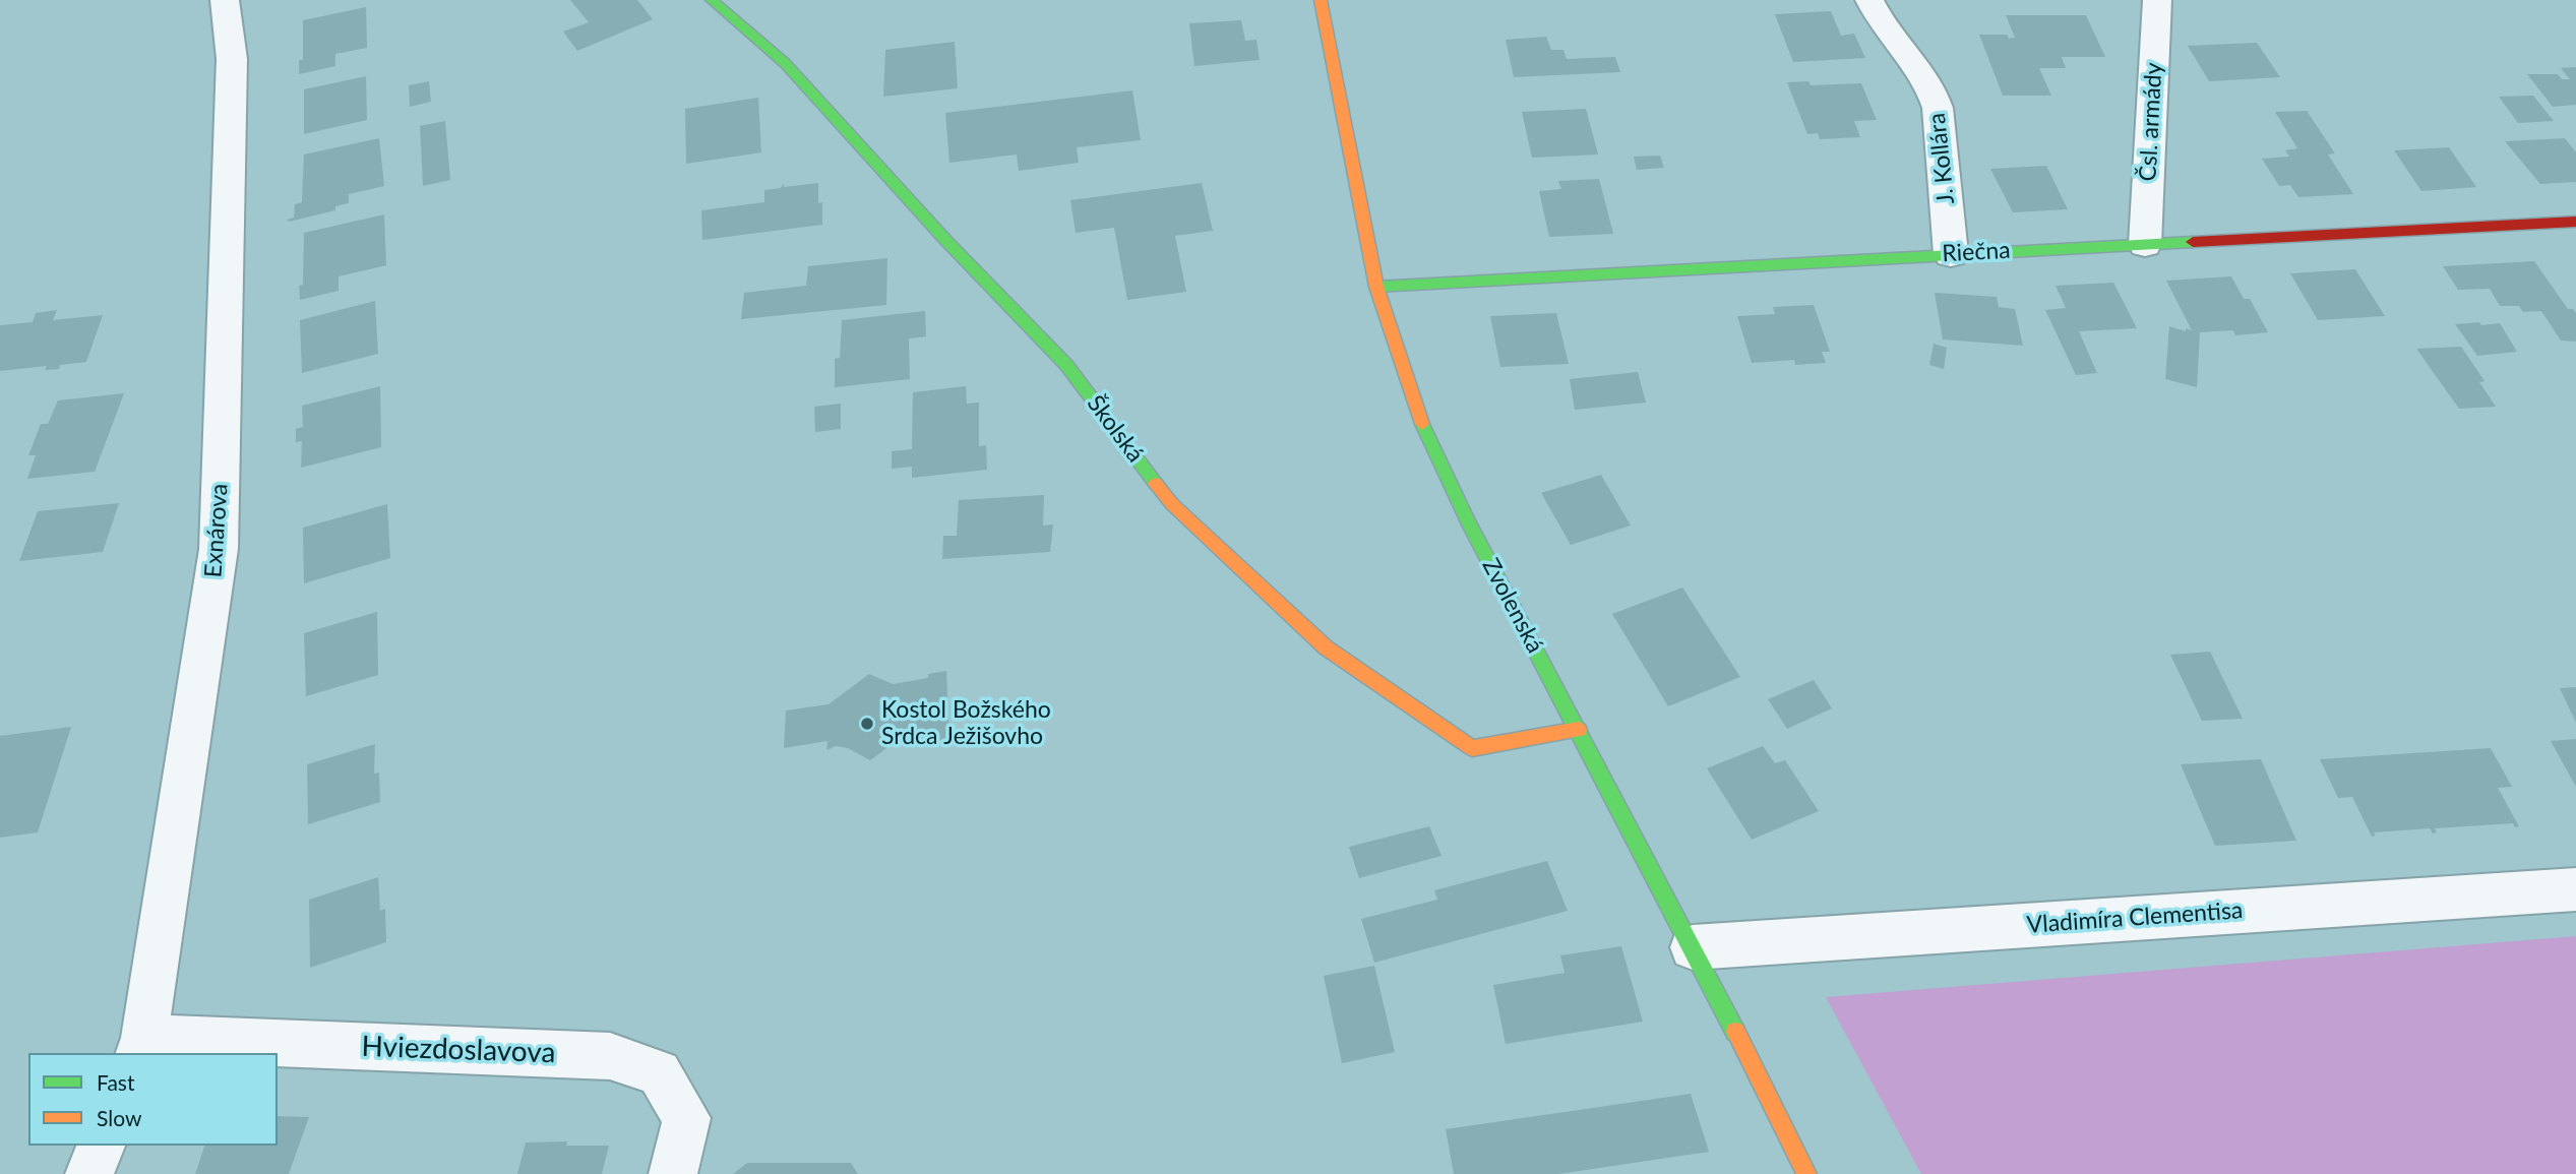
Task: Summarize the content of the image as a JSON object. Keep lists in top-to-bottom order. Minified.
{"streets":{"street":["Čsl. armády","J. Kollára","Riečna","Školská","Exnárova","Zvolenská","Vladimíra Clementisa","Hviezdoslavova"]},"crossings":[["Čsl. armády","Riečna"],["J. Kollára","Riečna"],["Riečna","Zvolenská"],["Školská","Zvolenská"],["Exnárova","Hviezdoslavova"],["Zvolenská","Vladimíra Clementisa"]],"places":["Kostol Božského Srdca Ježišovho"],"legend":["Fast","Slow"]}
